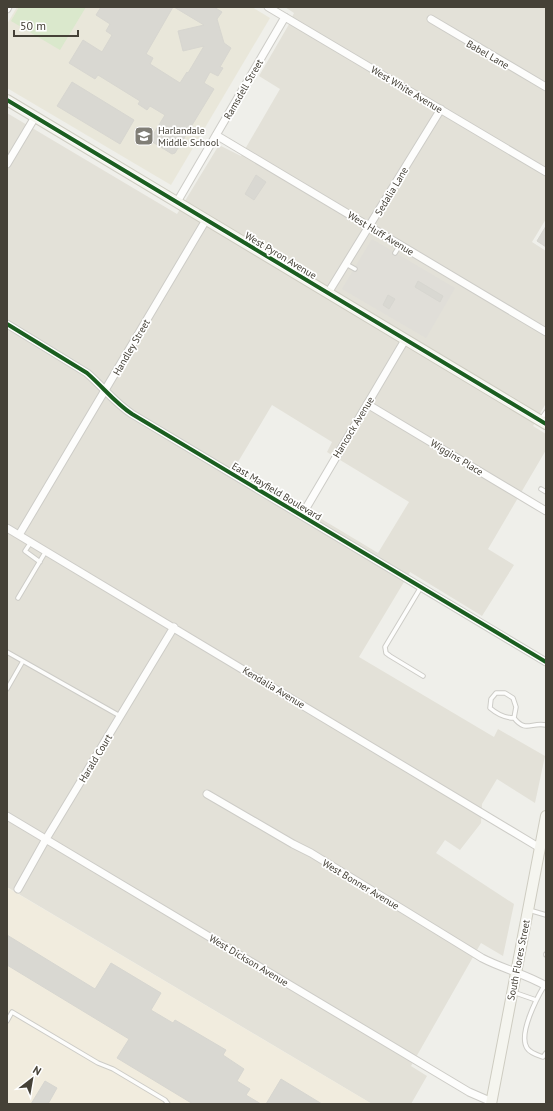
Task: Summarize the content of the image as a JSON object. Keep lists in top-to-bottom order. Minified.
{"streets":{"street":["Babel Lane","Ramsdell Street","West White Avenue","Sedalia Lane","West Huff Avenue","West Pyron Avenue","Handley Street","Hancock Avenue","Wiggins Place","East Mayfield Boulevard","Kendalia Avenue","Harald Court","West Bonner Avenue","West Dickson Avenue","South Flores Street"]},"crossings":[["Ramsdell Street","West White Avenue"],["Ramsdell Street","West Huff Avenue"],["Ramsdell Street","West Pyron Avenue"],["West White Avenue","Sedalia Lane"],["Sedalia Lane","West Huff Avenue"],["Sedalia Lane","West Pyron Avenue"],["West Pyron Avenue","Handley Street"],["West Pyron Avenue","Hancock Avenue"],["Handley Street","East Mayfield Boulevard"],["Handley Street","Kendalia Avenue"],["Hancock Avenue","Wiggins Place"],["Hancock Avenue","East Mayfield Boulevard"],["Kendalia Avenue","Harald Court"],["Kendalia Avenue","South Flores Street"],["Harald Court","West Dickson Avenue"],["West Bonner Avenue","South Flores Street"],["West Dickson Avenue","South Flores Street"]],"places":{"school or university":["Harlandale Middle School"]},"scale_bar":"50 m","north":"top right"}
